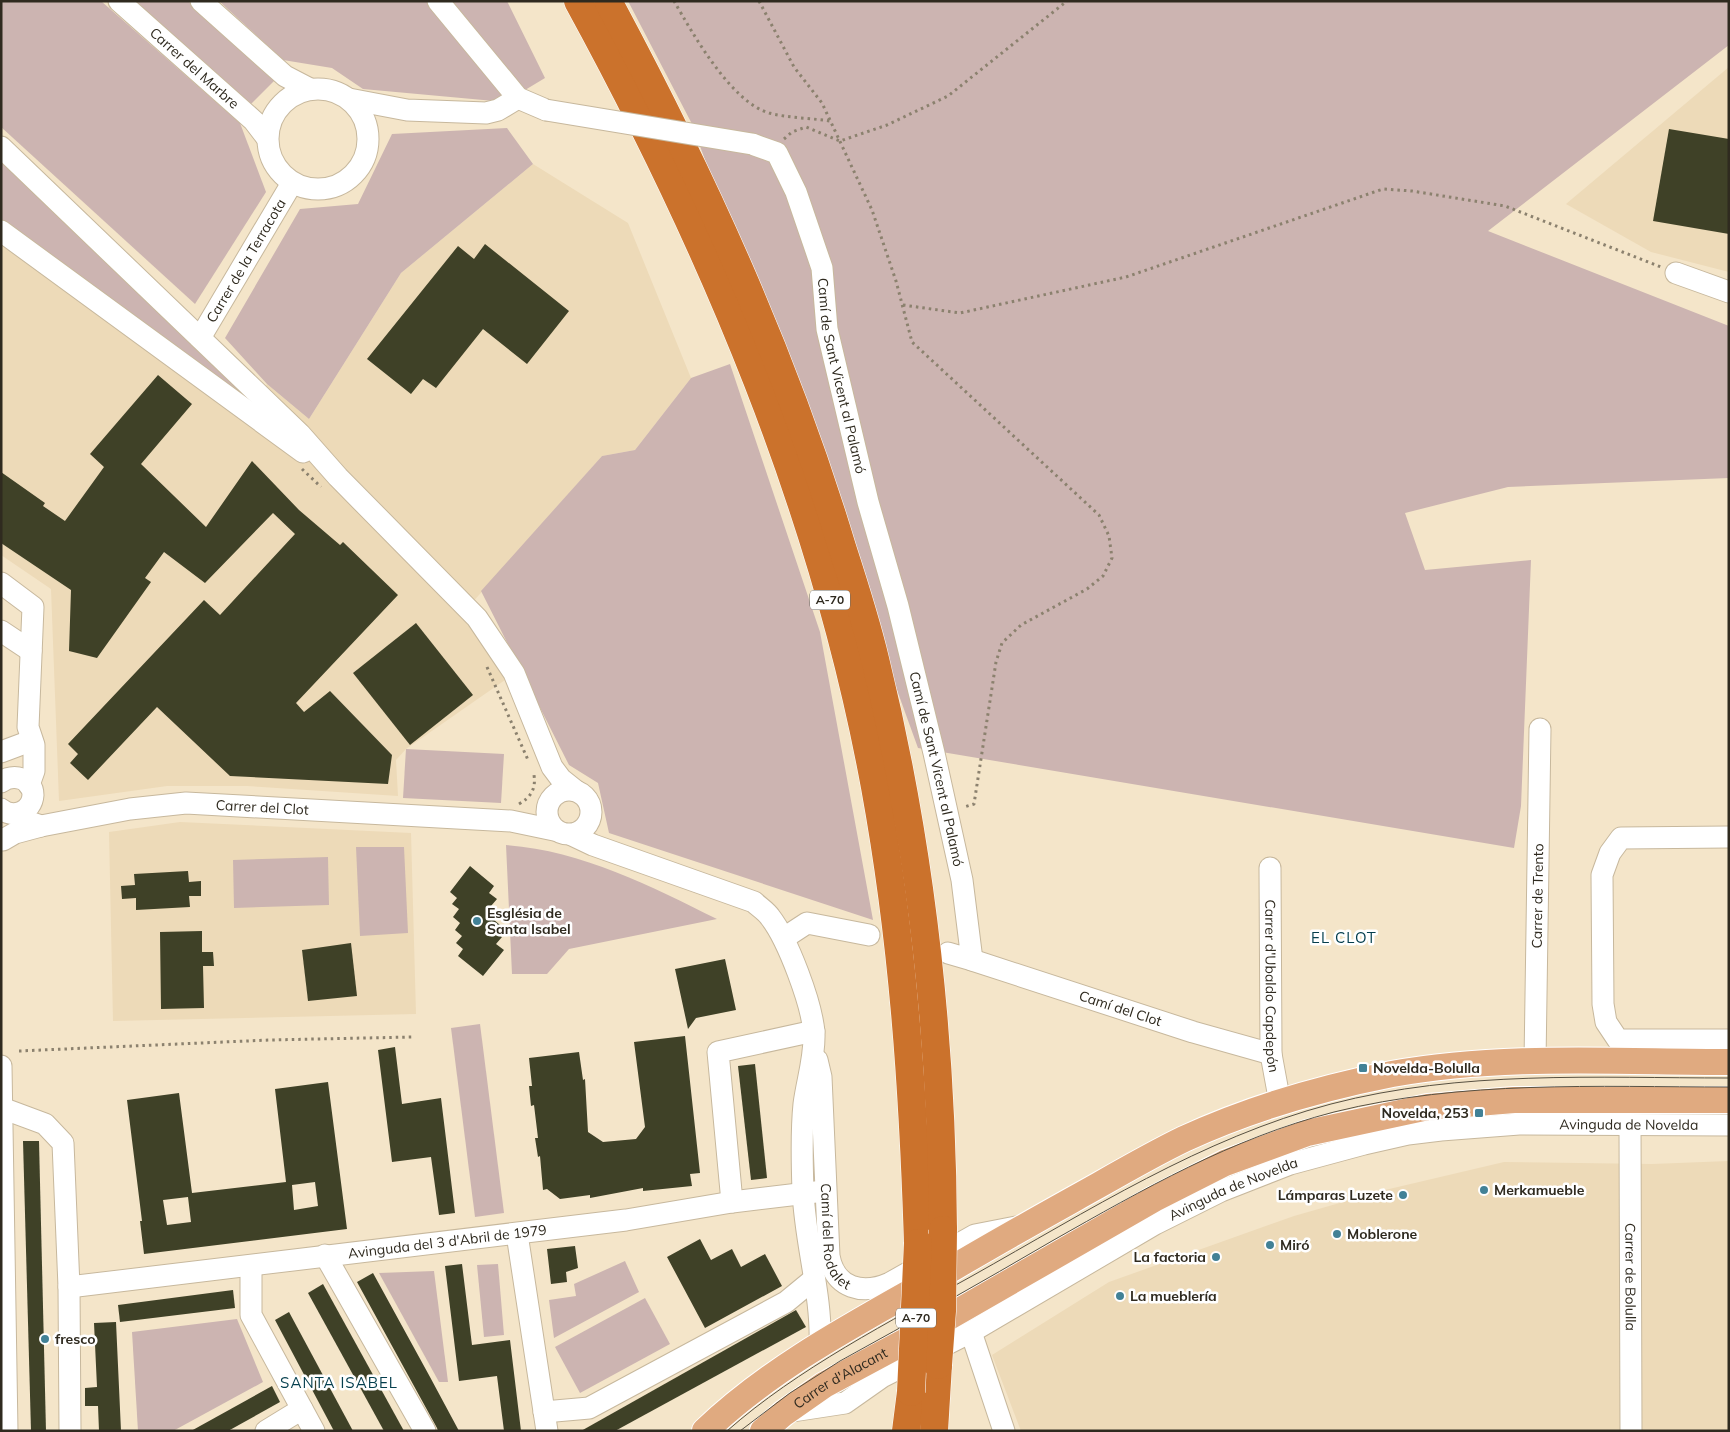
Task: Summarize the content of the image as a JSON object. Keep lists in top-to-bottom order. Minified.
{"streets":{"highway":["A-70"],"main road":["Avinguda de Novelda","Carrer d'Alacant"],"street":["Carrer del Marbre","Carrer de la Terracota","Camí de Sant Vicent al Palamó","Carrer del Clot","Carrer de Trento","Carrer d'Ubaldo Capdepón","Camí del Clot","Camí del Rodalet","Avinguda del 3 d'Abril de 1979","Carrer de Bolulla"]},"crossings":[["Carrer del Marbre","Carrer de la Terracota"],["Camí de Sant Vicent al Palamó","Camí del Clot"],["Carrer del Clot","Camí del Rodalet"],["Carrer d'Ubaldo Capdepón","Camí del Clot"],["Avinguda de Novelda","Carrer de Bolulla"],["Avinguda de Novelda","Carrer d'Alacant"],["Camí del Rodalet","Avinguda del 3 d'Abril de 1979"]],"districts":["EL CLOT","SANTA ISABEL"],"places":{"other":["Església de Santa Isabel","Merkamueble","Lámparas Luzete","Moblerone","Miró","La factoria","La mueblería","fresco"],"transit":["Novelda-Bolulla","Novelda, 253"]}}
